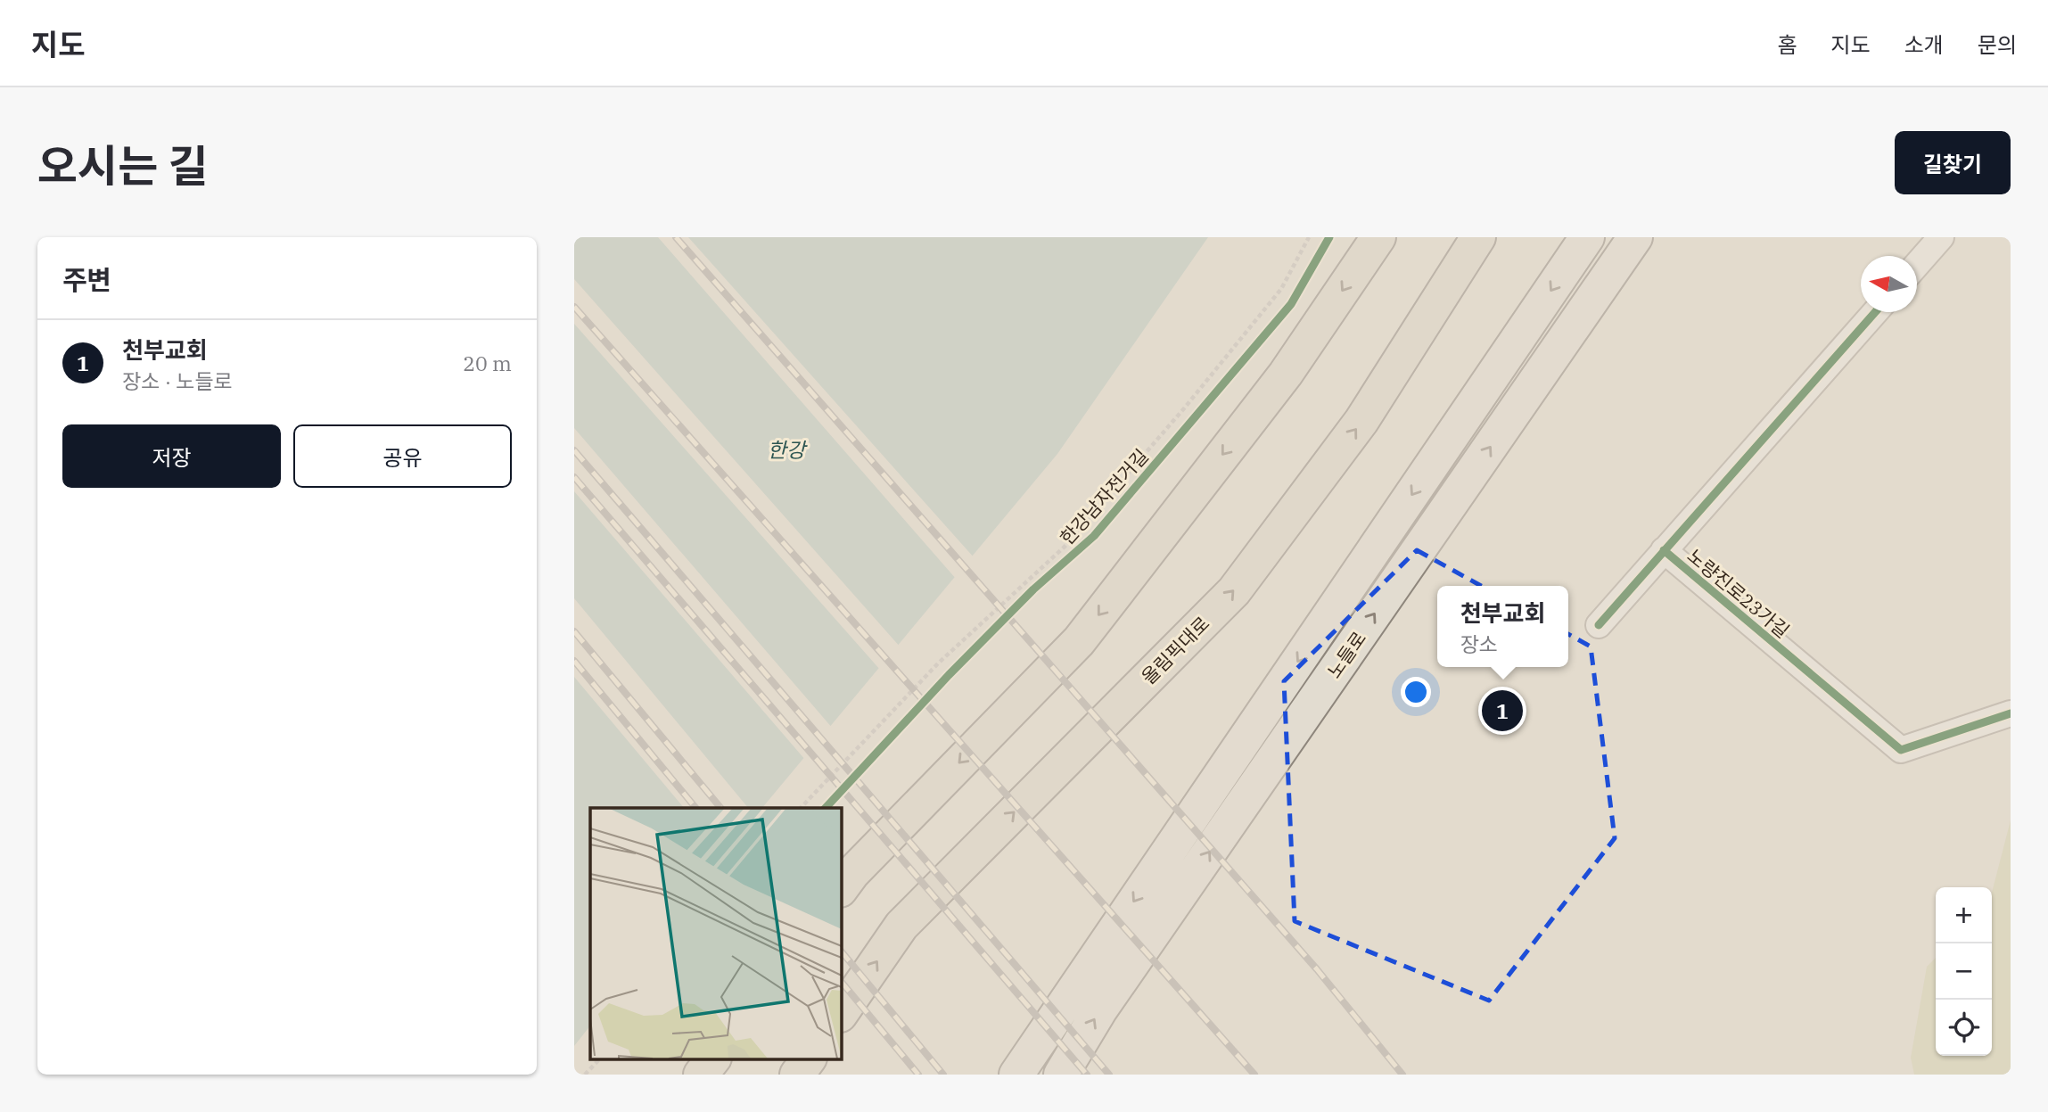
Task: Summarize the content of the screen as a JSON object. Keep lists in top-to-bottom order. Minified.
{"streets":{"highway":["올림픽대로"],"main road":["노들로"],"street":["노량진로23가길"],"cycle path":["한강남자전거길"]},"water":["한강"],"north":"left","page":{"header":"지도","nav":["홈","지도","소개","문의"],"title":"오시는 길","buttons":["길찾기",["저장","공유"]],"heading":"주변","list":[{"mark":"1","name":"천부교회","note":"장소 · 노들로","value":"20 m"}],"popup":["천부교회","장소"],"pins":"1","map_buttons":["+","−"]}}
